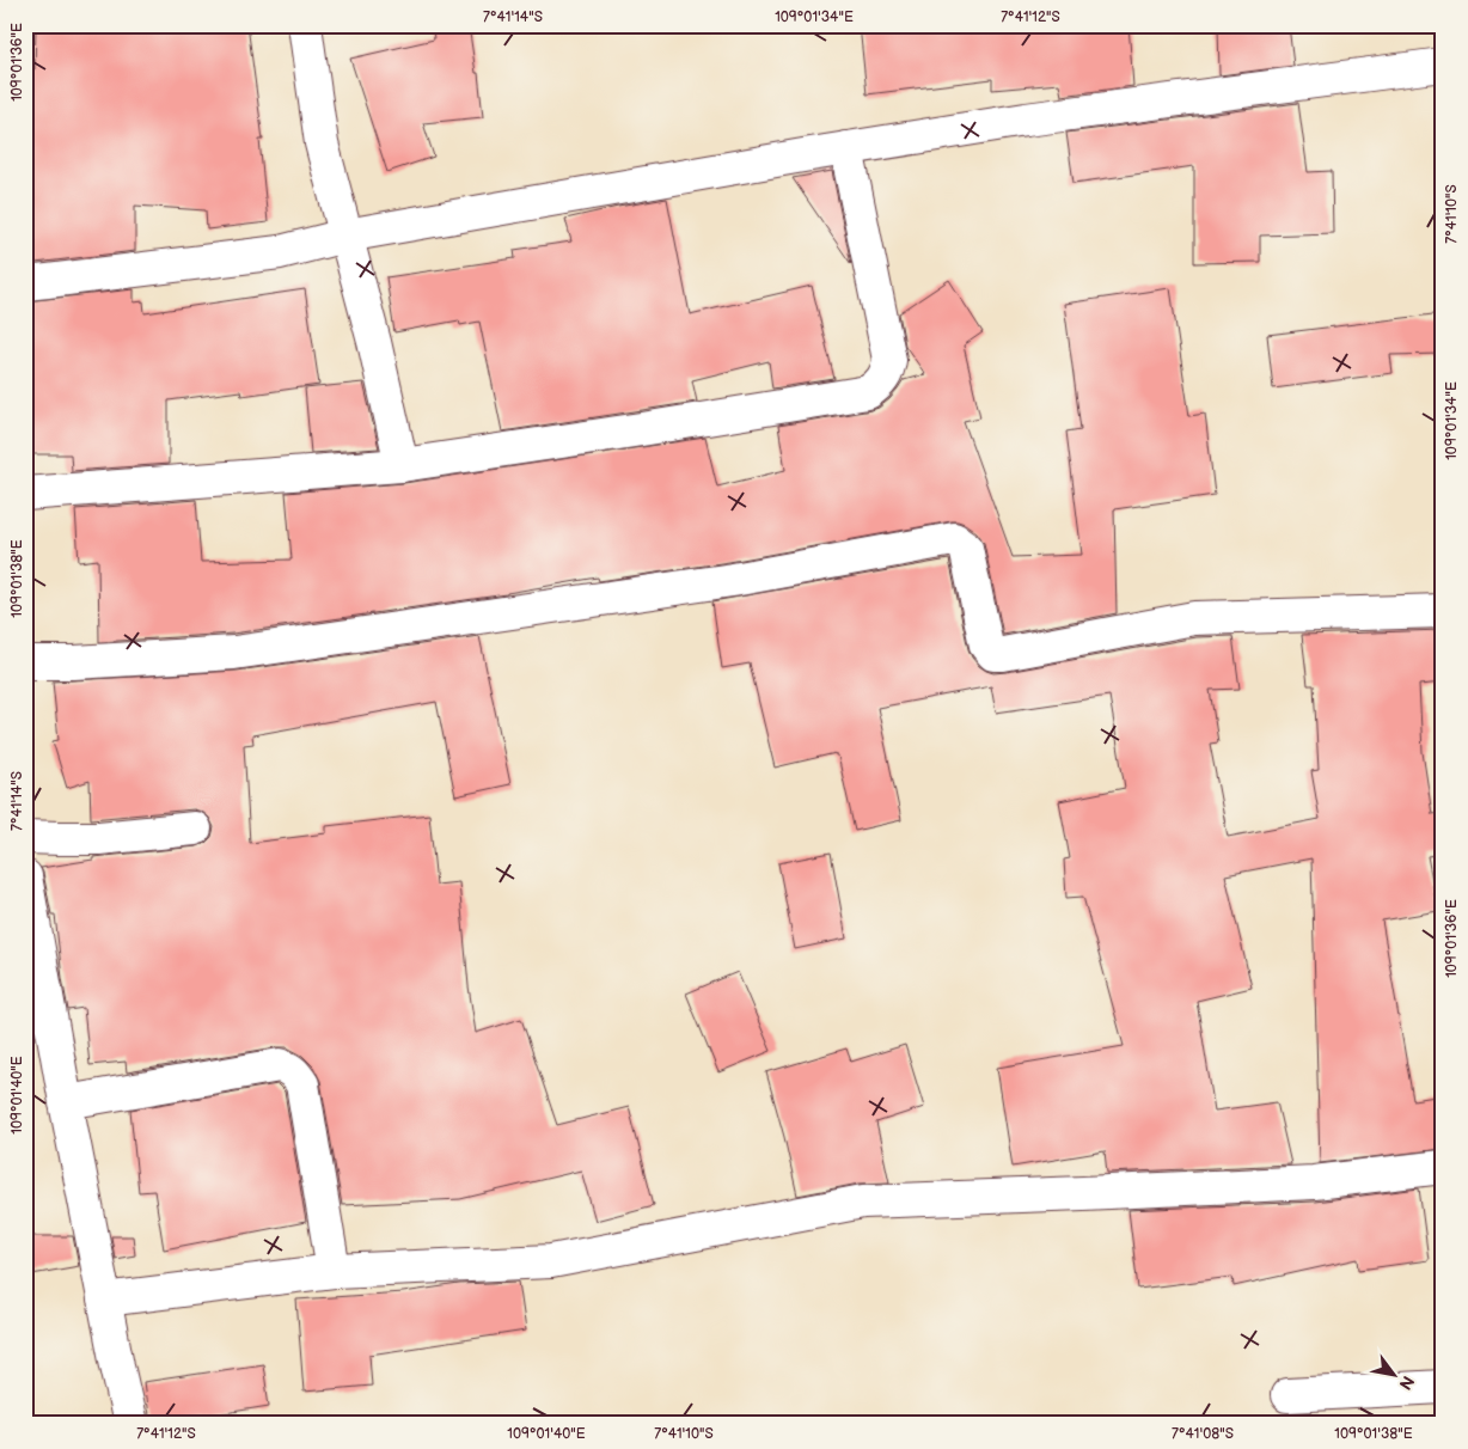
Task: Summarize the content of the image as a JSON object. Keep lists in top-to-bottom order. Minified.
{"north":"bottom right","coordinates":["7°41'14\"S","109°01'34\"E","7°41'12\"S","109°01'36\"E","7°41'10\"S","109°01'38\"E","109°01'40\"E","7°41'08\"S"]}
